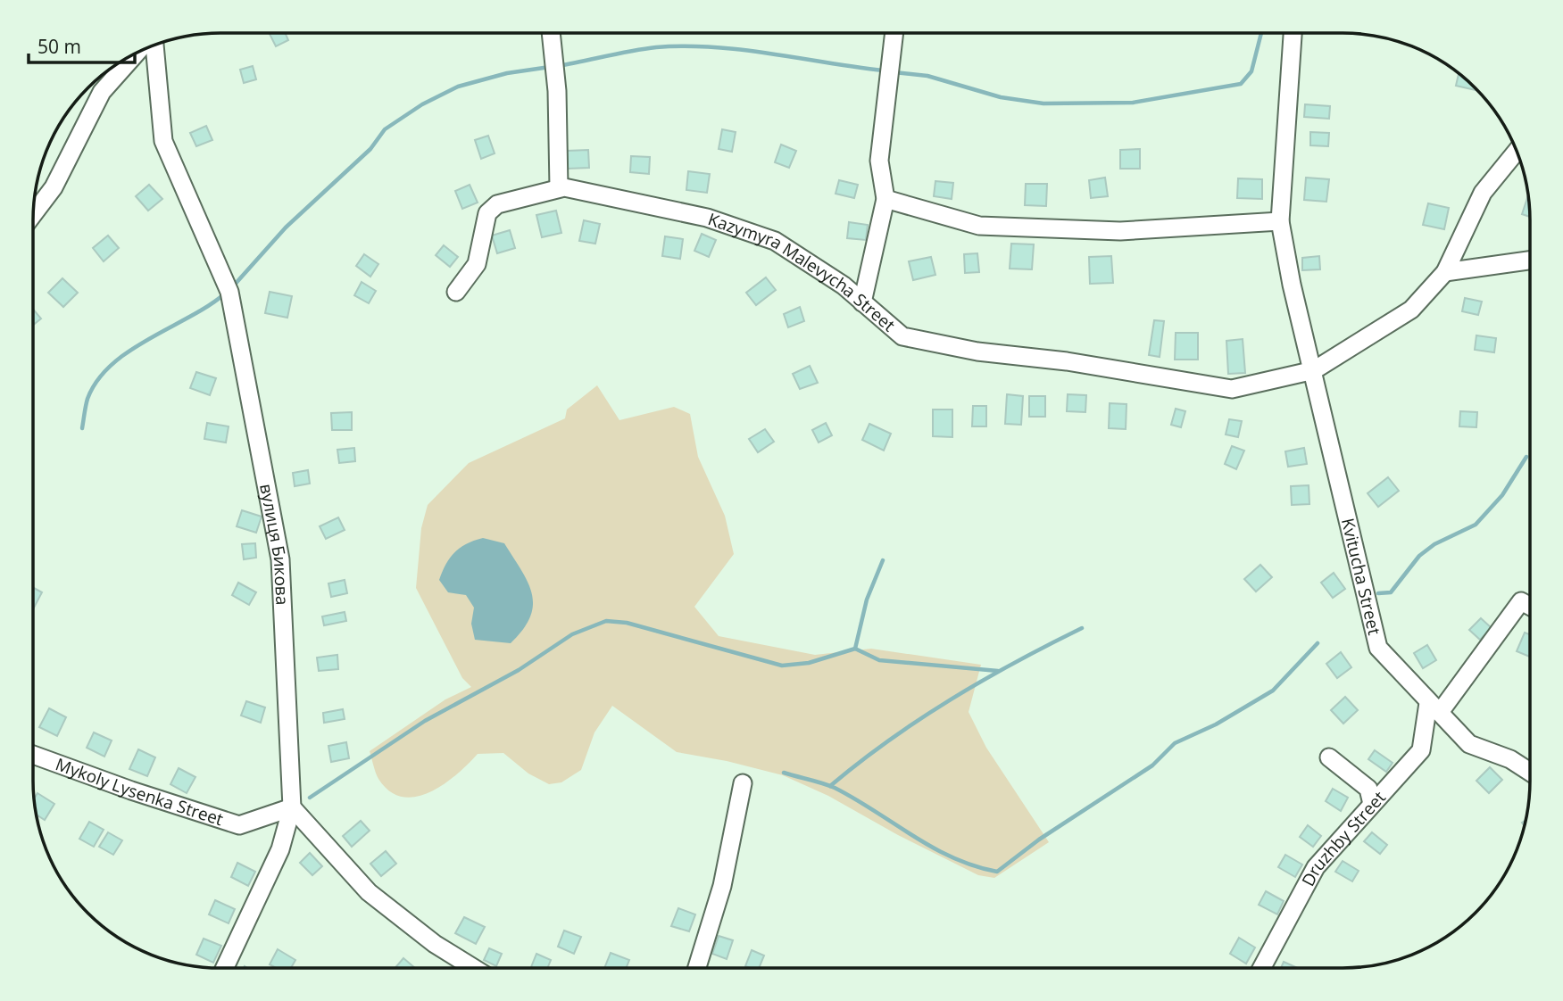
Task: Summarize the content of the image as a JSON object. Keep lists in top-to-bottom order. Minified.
{"streets":{"street":["Kazymyra Malevycha Street","вулиця Бикова","Kvitucha Street","Mykoly Lysenka Street","Druzhby Street"]},"crossings":[["Kazymyra Malevycha Street","Kvitucha Street"],["вулиця Бикова","Mykoly Lysenka Street"],["Kvitucha Street","Druzhby Street"]],"scale_bar":"50 m"}
